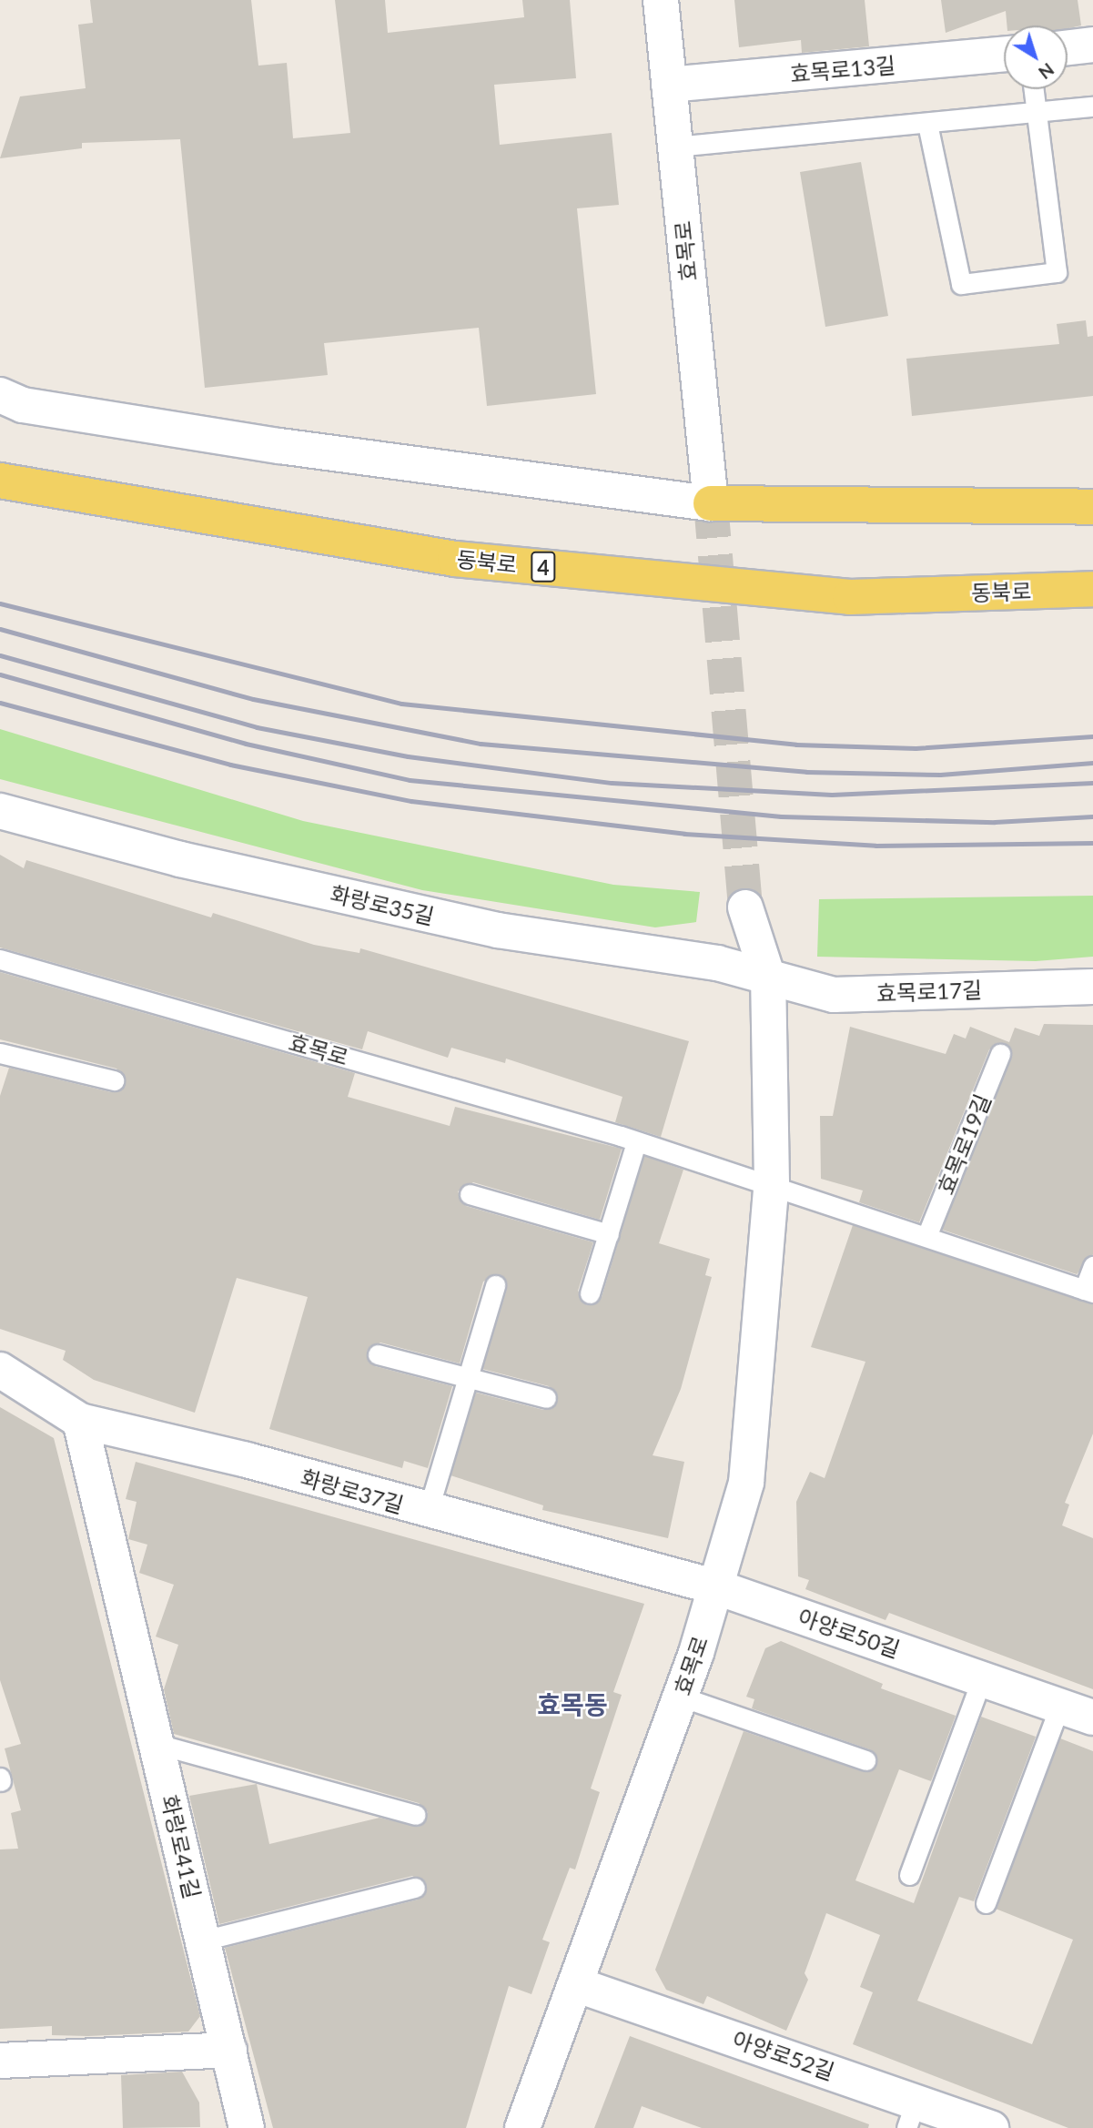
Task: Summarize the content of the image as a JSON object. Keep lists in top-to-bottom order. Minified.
{"streets":{"main road":["동북로","4"],"street":["효목로13길","효목로","화랑로35길","효목로17길","화랑로37길","아양로50길","화랑로41길","아양로52길"],"lane":["효목로19길"]},"crossings":[["효목로13길","효목로"],["효목로","화랑로35길"],["효목로","효목로17길"],["효목로","화랑로37길"],["효목로","아양로50길"],["효목로","아양로52길"],["화랑로35길","효목로17길"],["화랑로37길","아양로50길"],["화랑로37길","화랑로41길"]],"districts":["효목동"],"north":"bottom right"}
